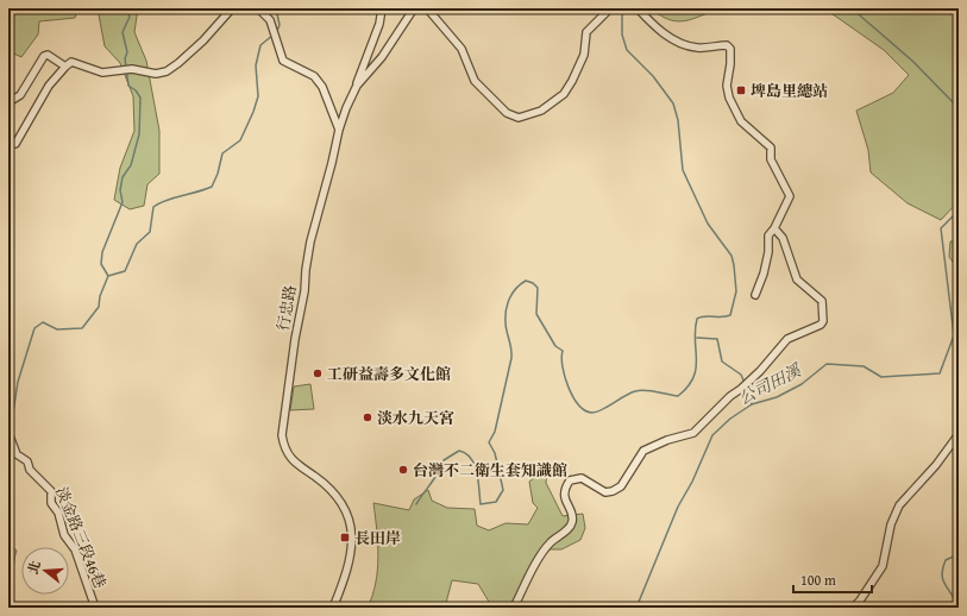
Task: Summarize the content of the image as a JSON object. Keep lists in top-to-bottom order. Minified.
{"streets":{"street":["行忠路","淡金路三段46巷"]},"water":["公司田溪"],"places":{"transit":["埤島里總站","長田岸"],"other":["工研益壽多文化館","淡水九天宮","台灣不二衛生套知識館"]},"scale_bar":"100 m","north":"left"}
